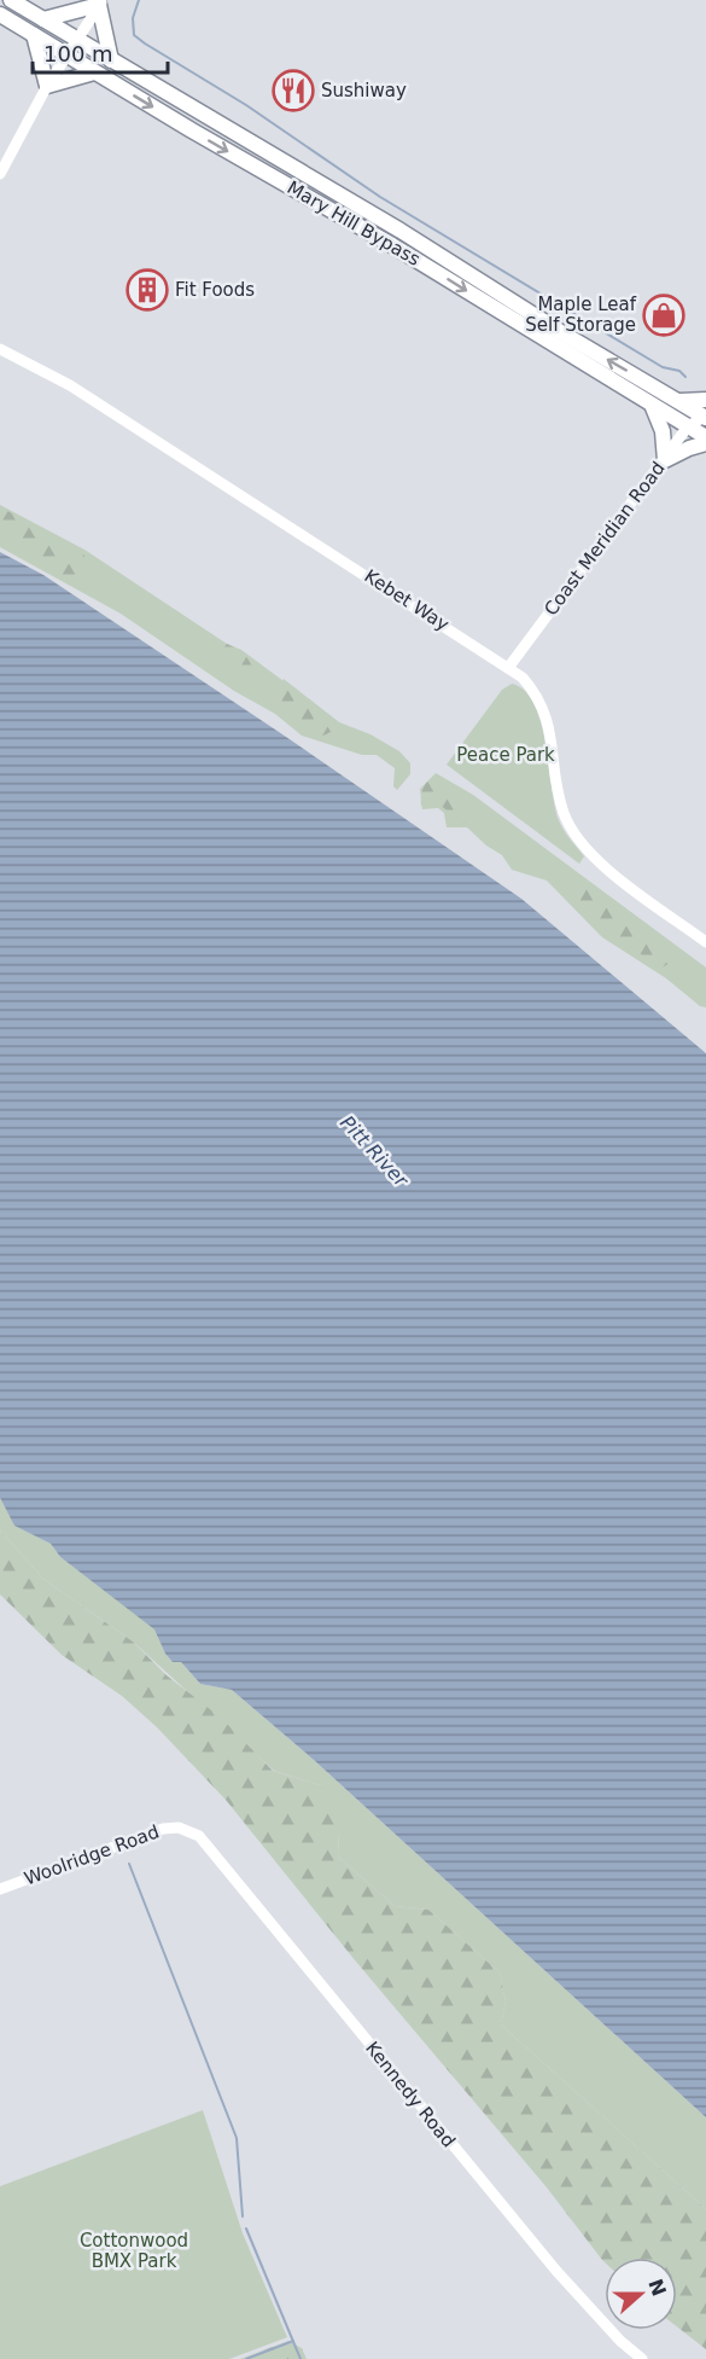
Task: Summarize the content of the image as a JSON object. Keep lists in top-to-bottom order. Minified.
{"streets":{"highway":["Mary Hill Bypass"],"street":["Coast Meridian Road","Kebet Way","Woolridge Road","Kennedy Road"]},"crossings":[["Mary Hill Bypass","Coast Meridian Road"],["Coast Meridian Road","Kebet Way"],["Woolridge Road","Kennedy Road"]],"water":["Pitt River"],"parks":["Peace Park","Cottonwood BMX Park"],"places":{"restaurant":["Sushiway"],"building":["Fit Foods"],"shop":["Maple Leaf Self Storage"]},"scale_bar":"100 m","north":"right"}
